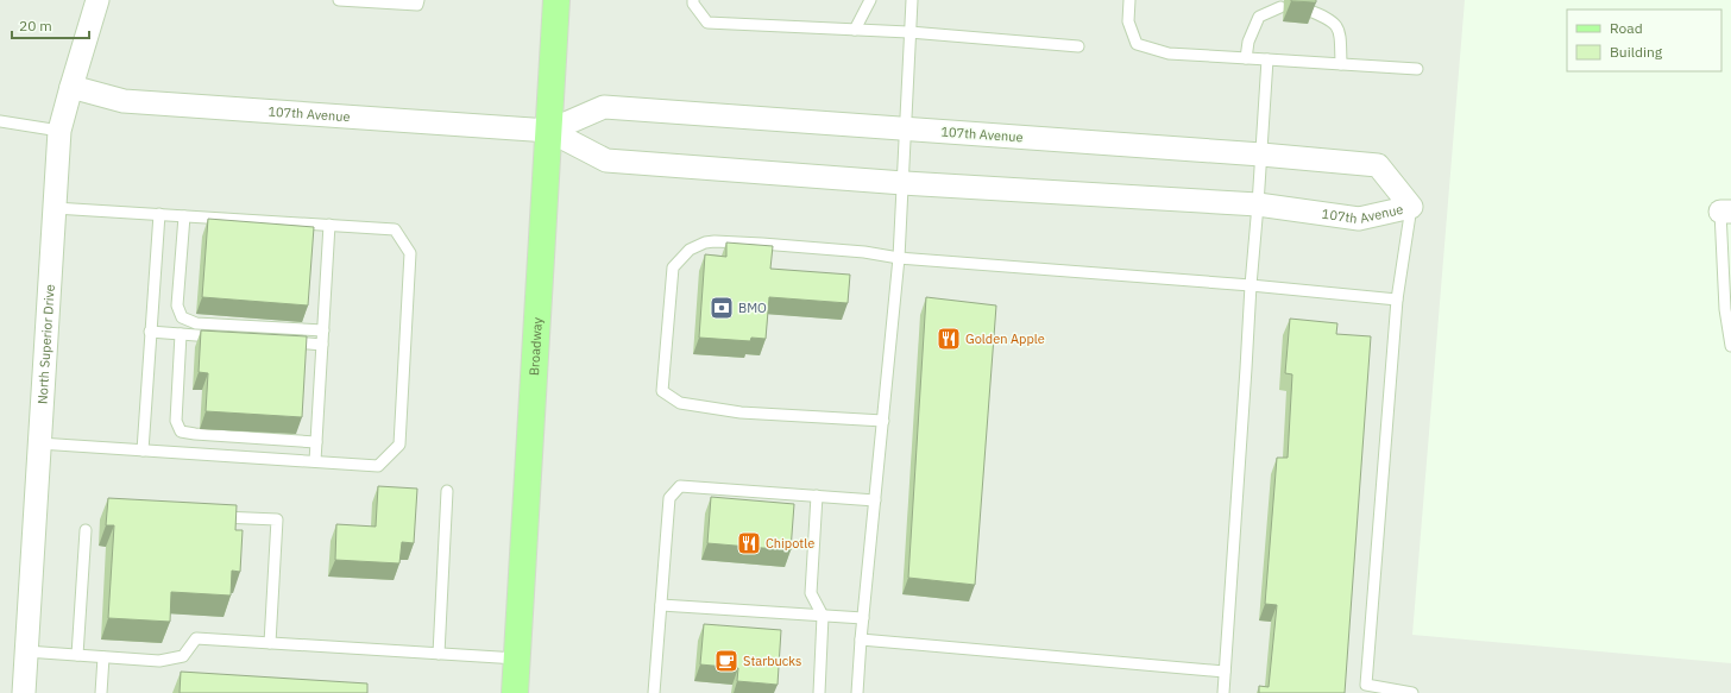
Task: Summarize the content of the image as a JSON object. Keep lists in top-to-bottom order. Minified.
{"streets":{"main road":["Broadway"],"street":["107th Avenue","North Superior Drive"]},"crossings":[["107th Avenue","North Superior Drive"],["107th Avenue","Broadway"]],"places":{"bank":["BMO"],"restaurant":["Golden Apple","Chipotle"],"cafe":["Starbucks"]},"legend":["Road","Building"],"scale_bar":"20 m"}
